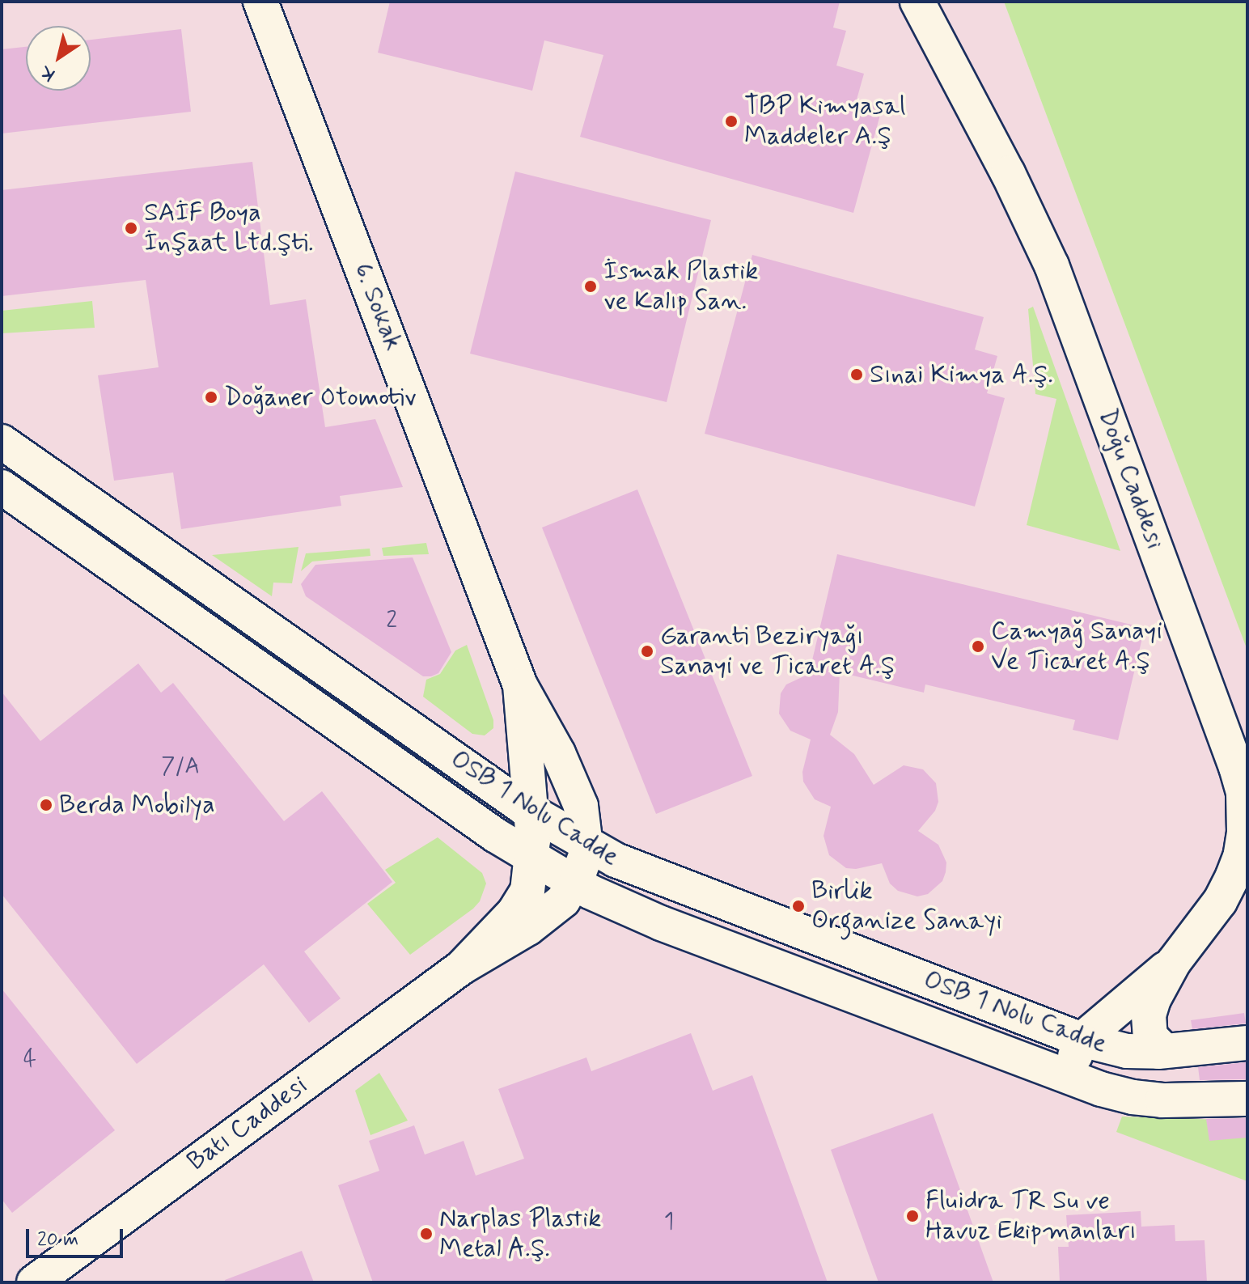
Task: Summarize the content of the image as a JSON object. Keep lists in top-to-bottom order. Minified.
{"streets":{"street":["6. Sokak","Doğu Caddesi","OSB 1 Nolu Cadde","Batı Caddesi"]},"crossings":[["6. Sokak","OSB 1 Nolu Cadde"],["6. Sokak","Batı Caddesi"],["Doğu Caddesi","OSB 1 Nolu Cadde"],["OSB 1 Nolu Cadde","Batı Caddesi"]],"places":["TBP Kimyasal Maddeler A.Ş","SAİF Boya İnşaat Ltd.Şti.","İsmak Plastik ve Kalıp San.","Sınai Kimya A.Ş.","Doğaner Otomotiv","Camyağ Sanayi Ve Ticaret A.Ş","Garanti Beziryağı Sanayi ve Ticaret A.Ş","Berda Mobilya","Birlik Organize Sanayi","Fluidra TR Su ve Havuz Ekipmanları","Narplas Plastik Metal A.Ş."],"house_numbers":["2","7/A","4","1"],"scale_bar":"20 m","north":"bottom left"}
